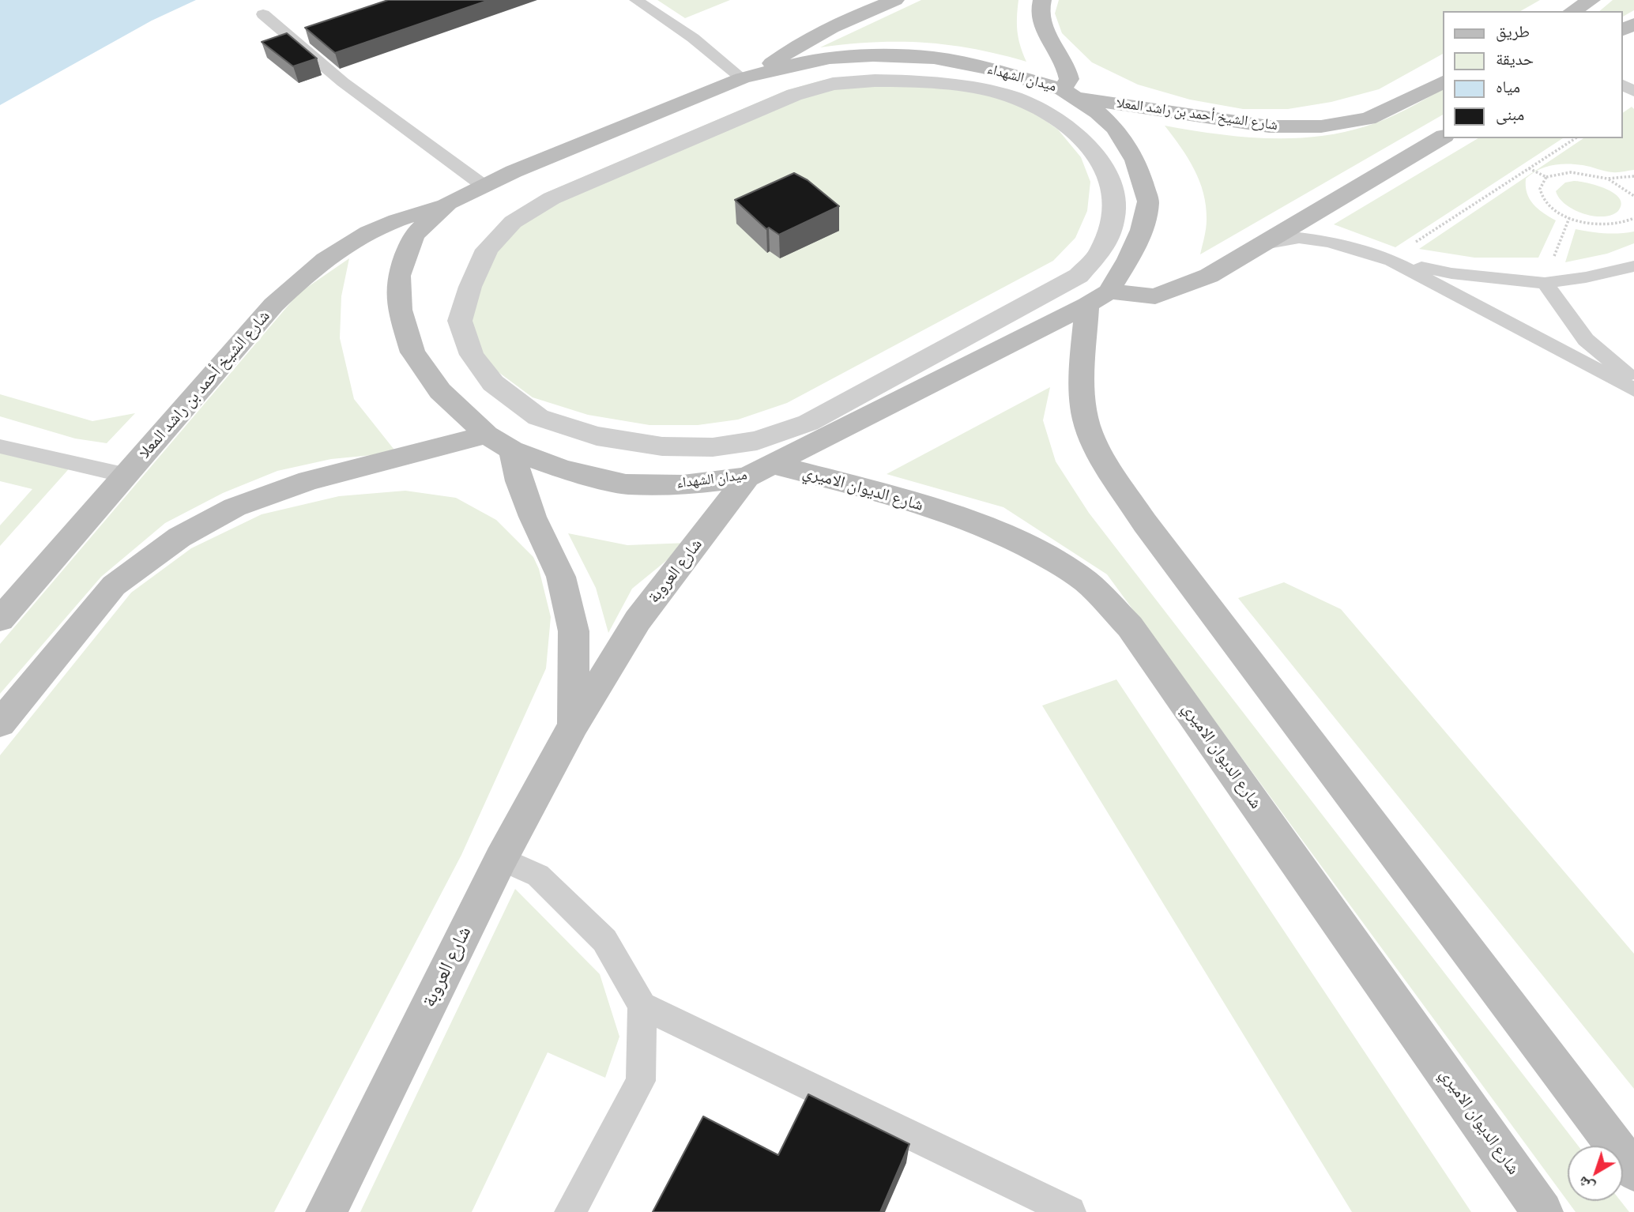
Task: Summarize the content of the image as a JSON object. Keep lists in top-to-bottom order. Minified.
{"streets":{"main road":["ميدان الشهداء","شارع الشيخ أحمد بن راشد المعلا","شارع الديوان الاميري","شارع العروبة"]},"crossings":[["ميدان الشهداء","شارع الشيخ أحمد بن راشد المعلا"],["ميدان الشهداء","شارع الديوان الاميري"],["ميدان الشهداء","شارع العروبة"],["شارع الديوان الاميري","شارع العروبة"]],"legend":["طريق","حديقة","مياه","مبنى"],"north":"bottom left"}
